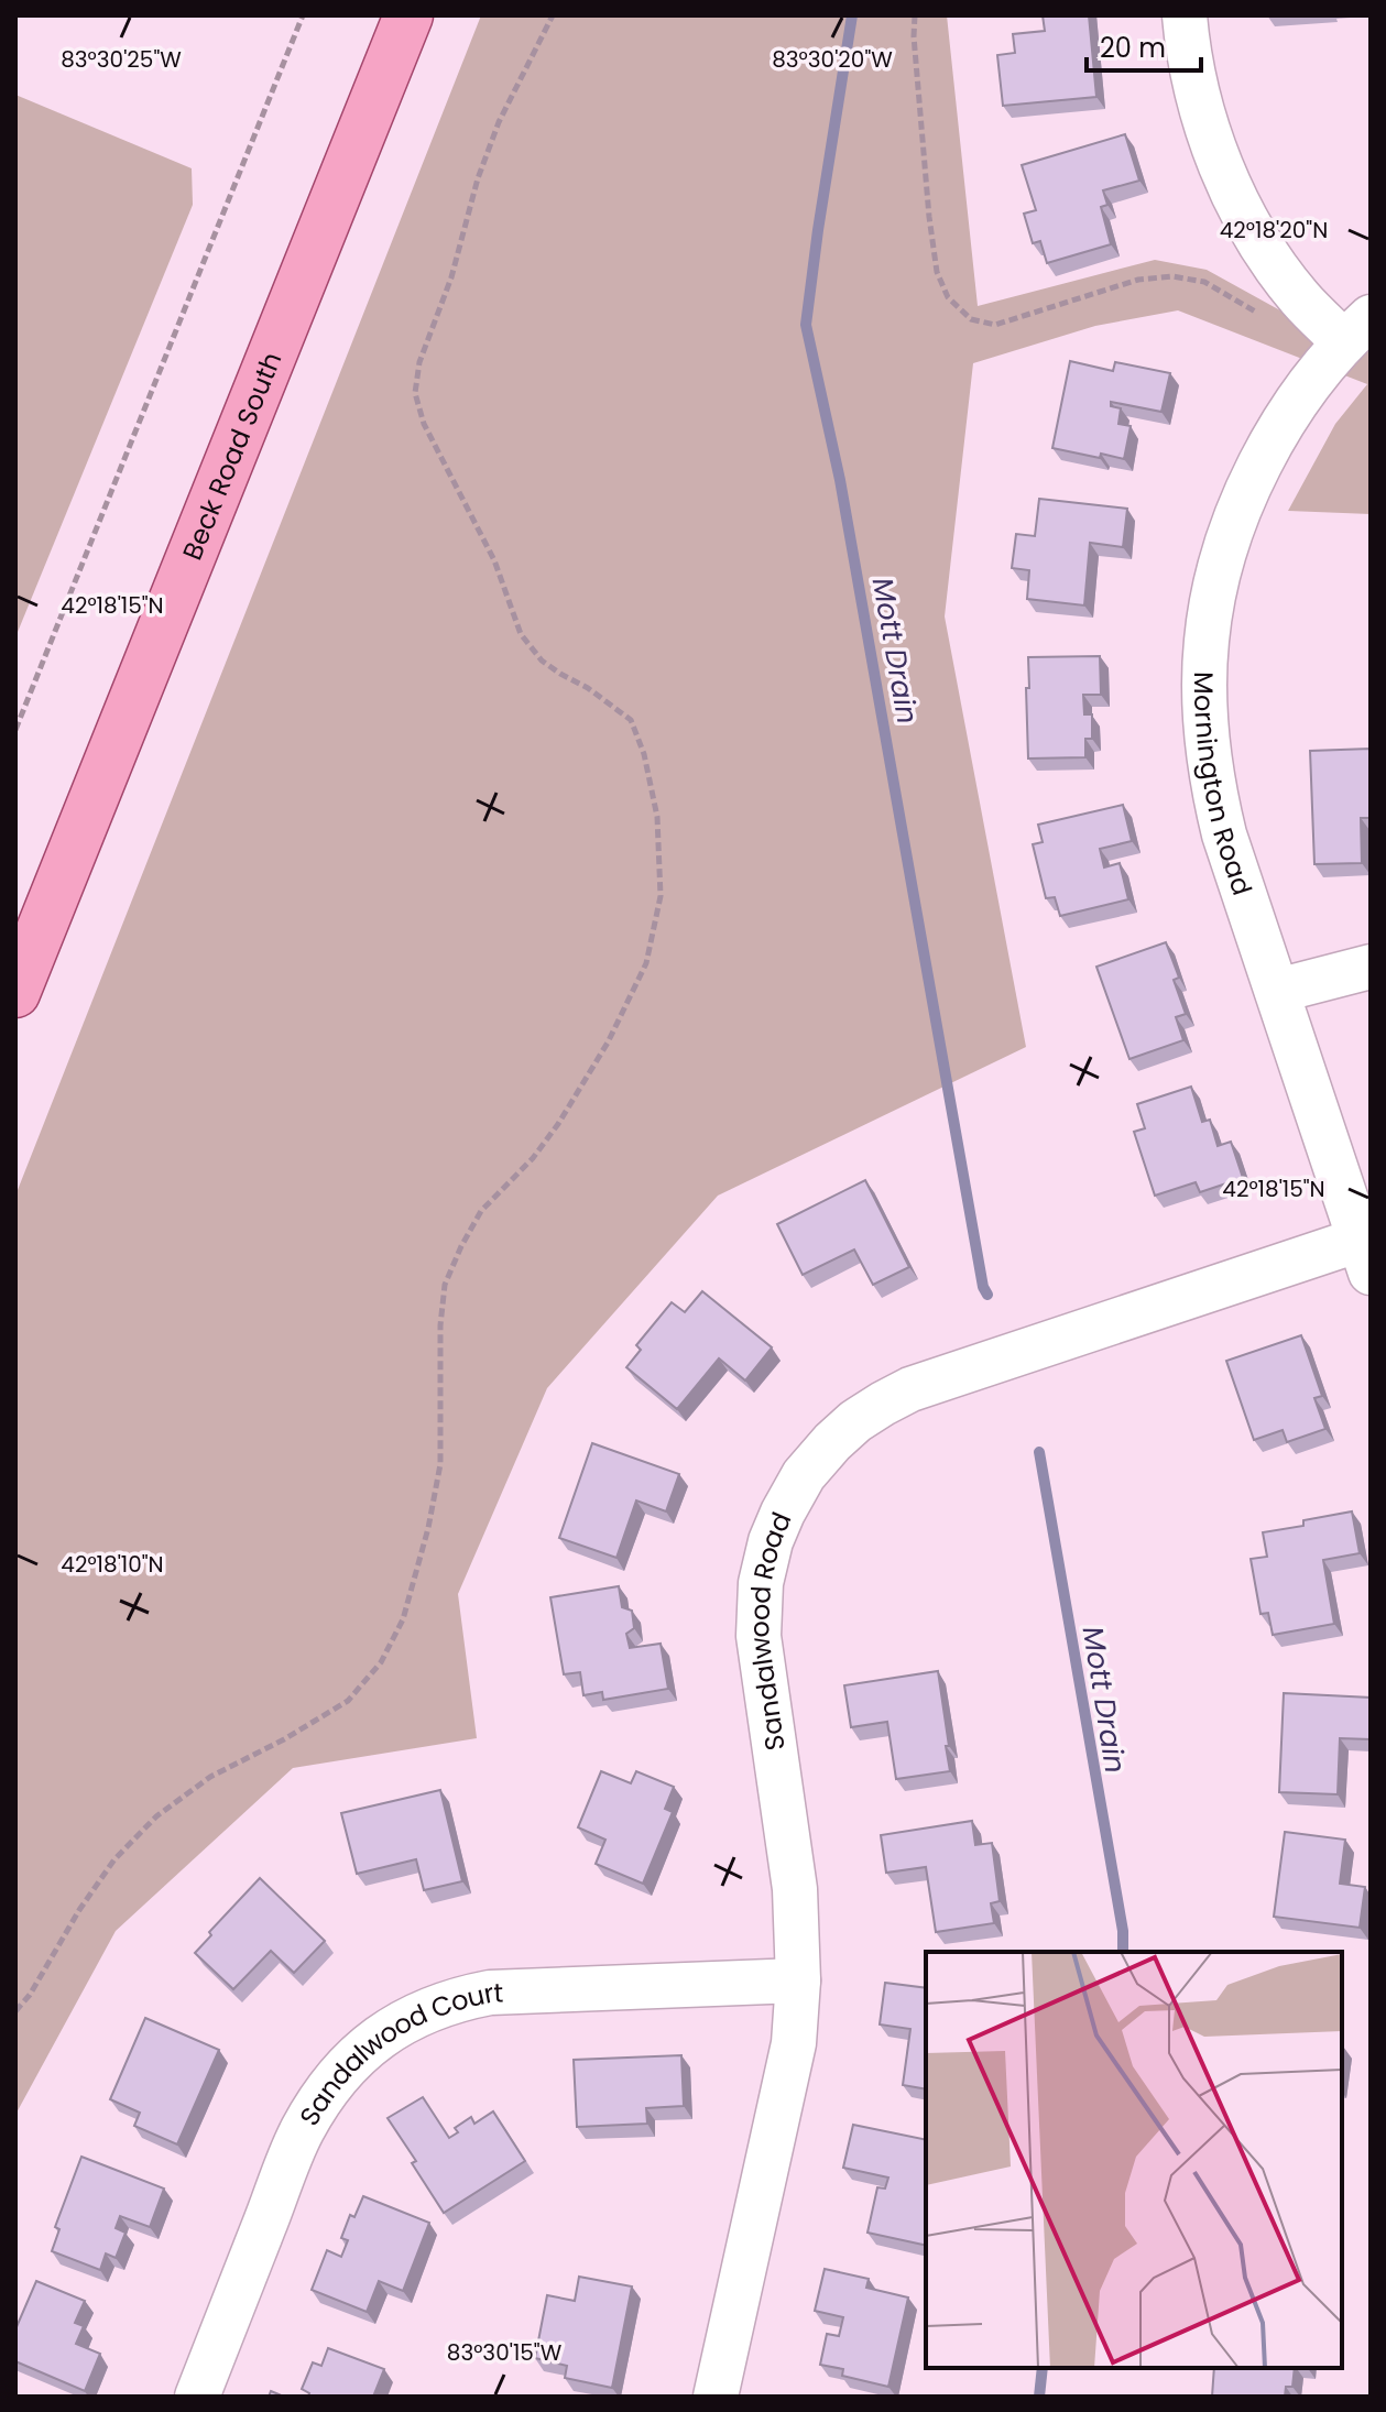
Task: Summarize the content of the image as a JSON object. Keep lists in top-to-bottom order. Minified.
{"streets":{"main road":["Beck Road South"],"street":["Mornington Road","Sandalwood Road","Sandalwood Court"]},"crossings":[["Mornington Road","Sandalwood Road"],["Sandalwood Road","Sandalwood Court"]],"water":["Mott Drain"],"scale_bar":"20 m","coordinates":["83°30'20\"W","83°30'25\"W","42°18'20\"N","42°18'15\"N","42°18'10\"N","83°30'15\"W"]}
